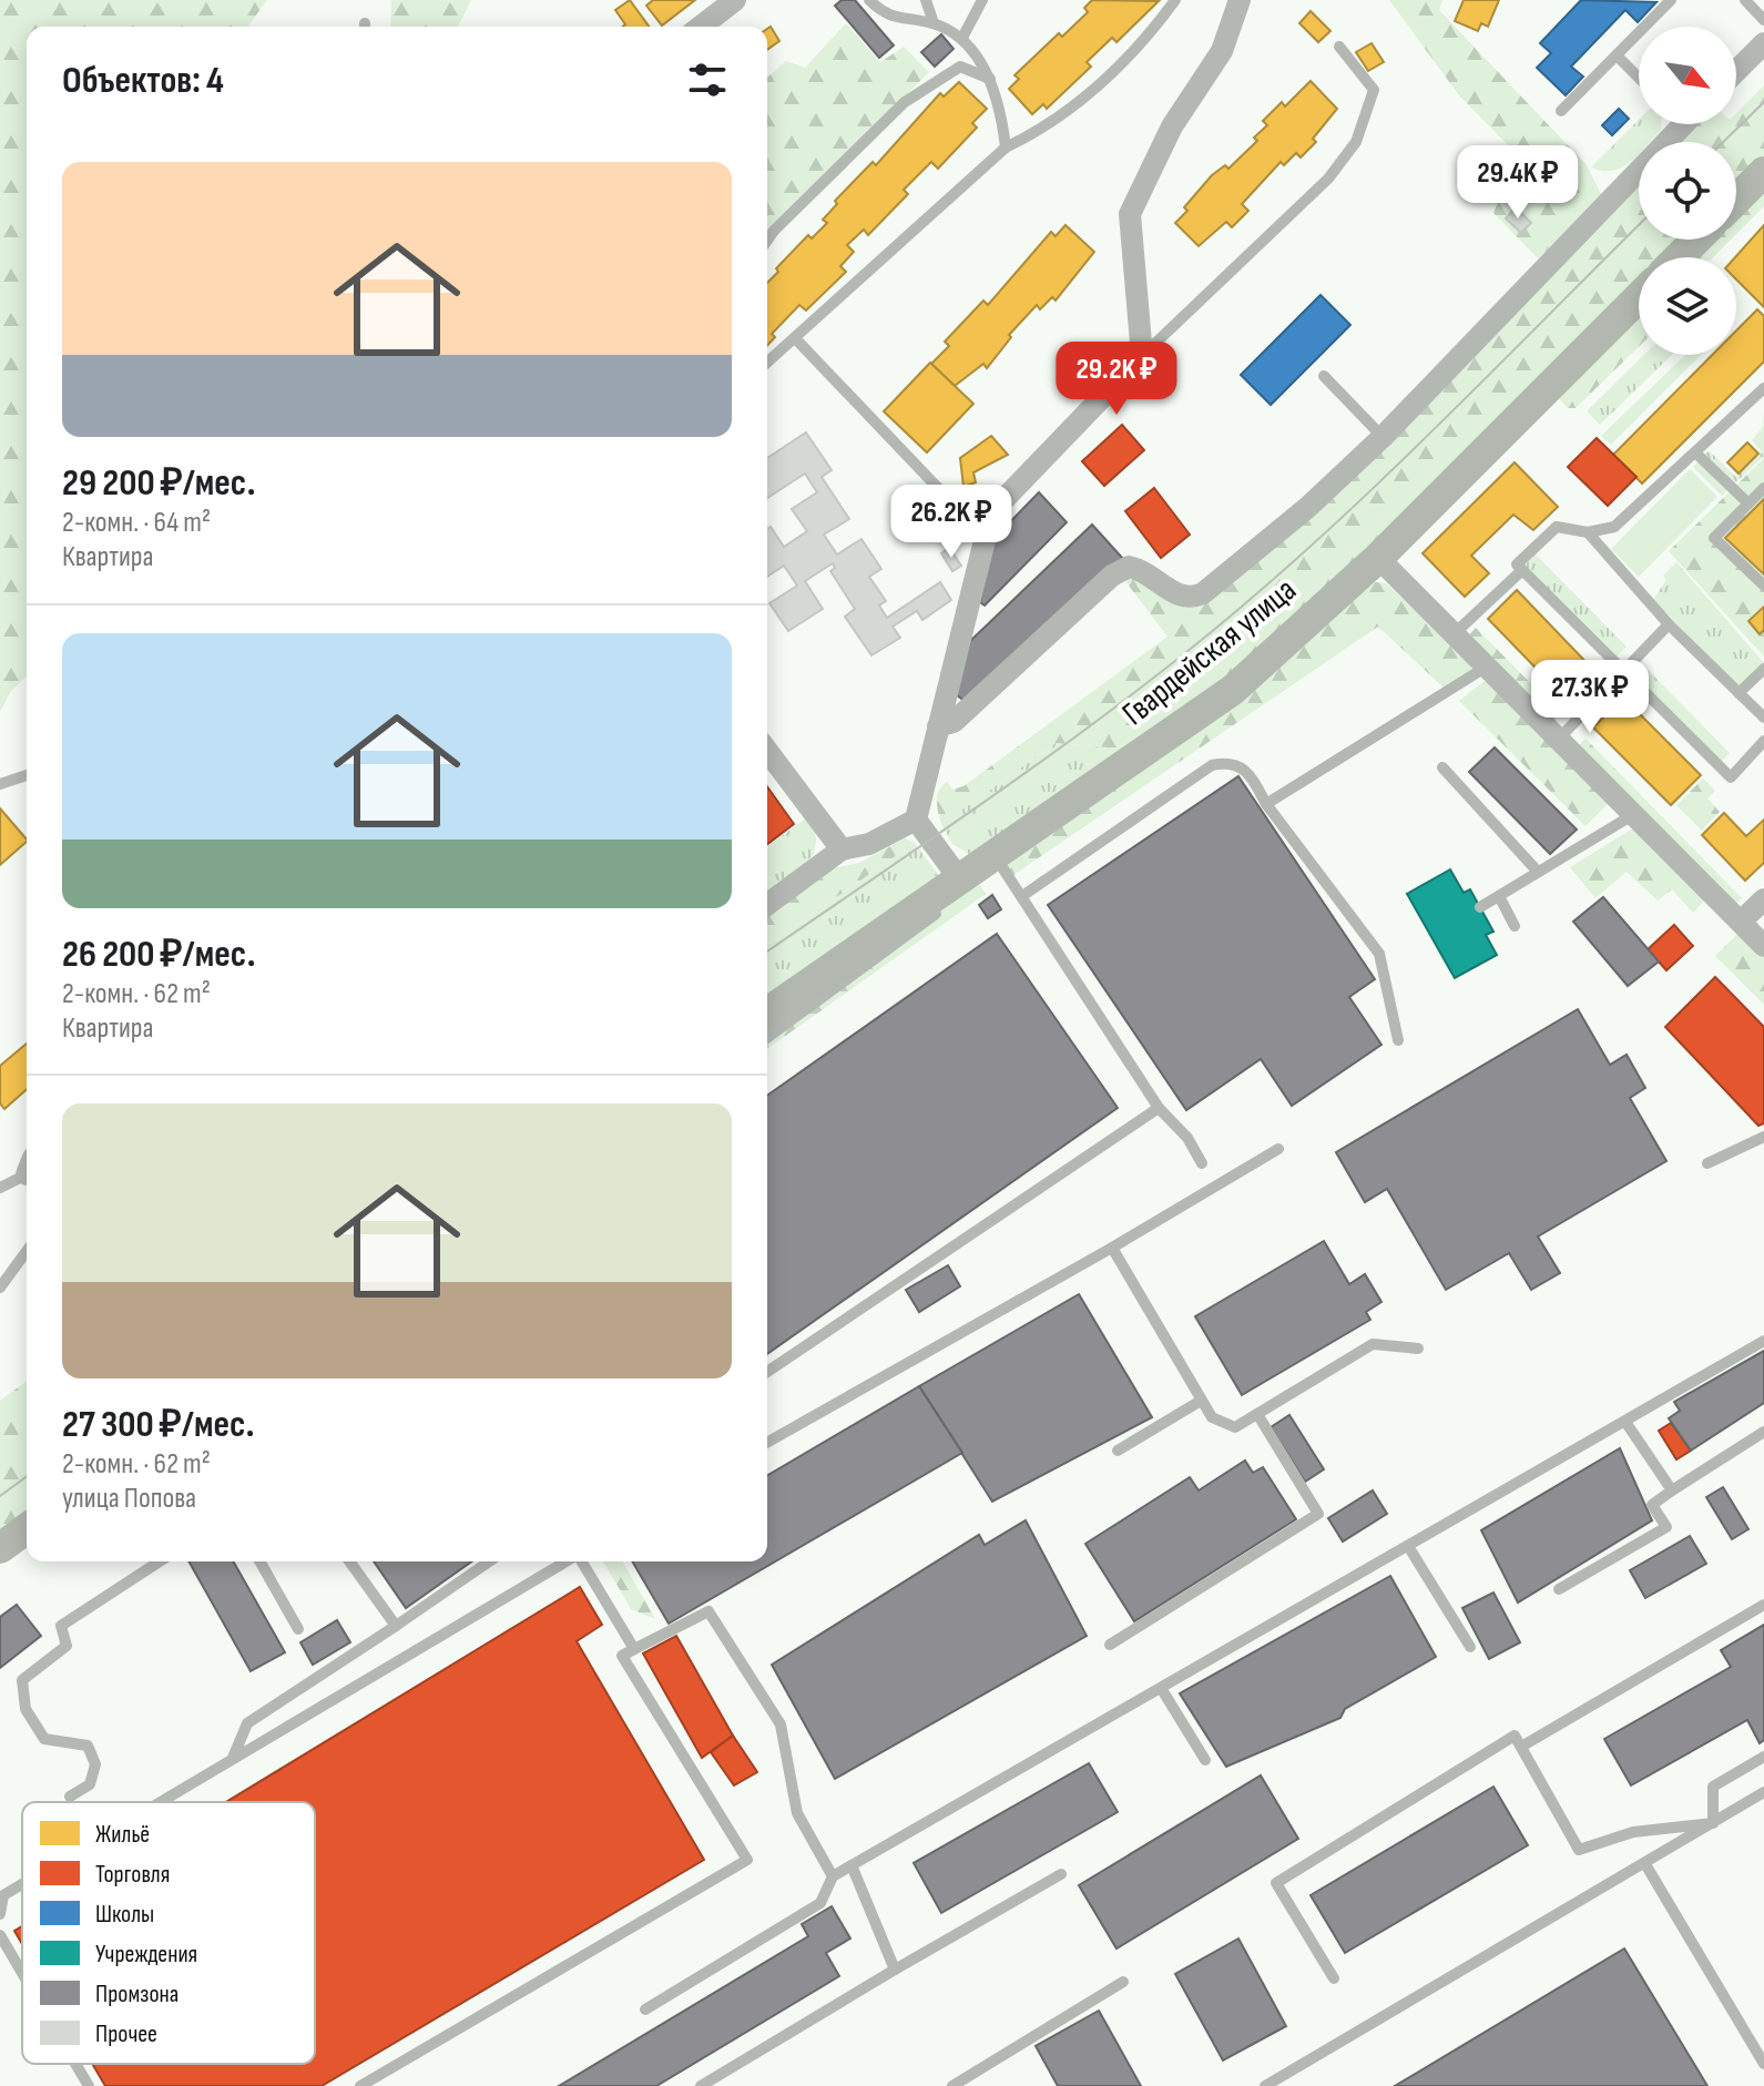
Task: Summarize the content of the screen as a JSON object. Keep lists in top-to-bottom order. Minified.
{"streets":{"street":["Гвардейская улица"]},"legend":["Жильё","Торговля","Школы","Учреждения","Промзона","Прочее"],"north":"bottom right","page":{"heading":"Объектов: 4","list":[{"name":"29 200 ₽/мес.","note":"2-комн. · 64 m² · Квартира"},{"name":"26 200 ₽/мес.","note":"2-комн. · 62 m² · Квартира"},{"name":"27 300 ₽/мес.","note":"2-комн. · 62 m² · улица Попова"}],"price":["29.4K ₽","29.2K ₽","26.2K ₽","27.3K ₽"]}}
